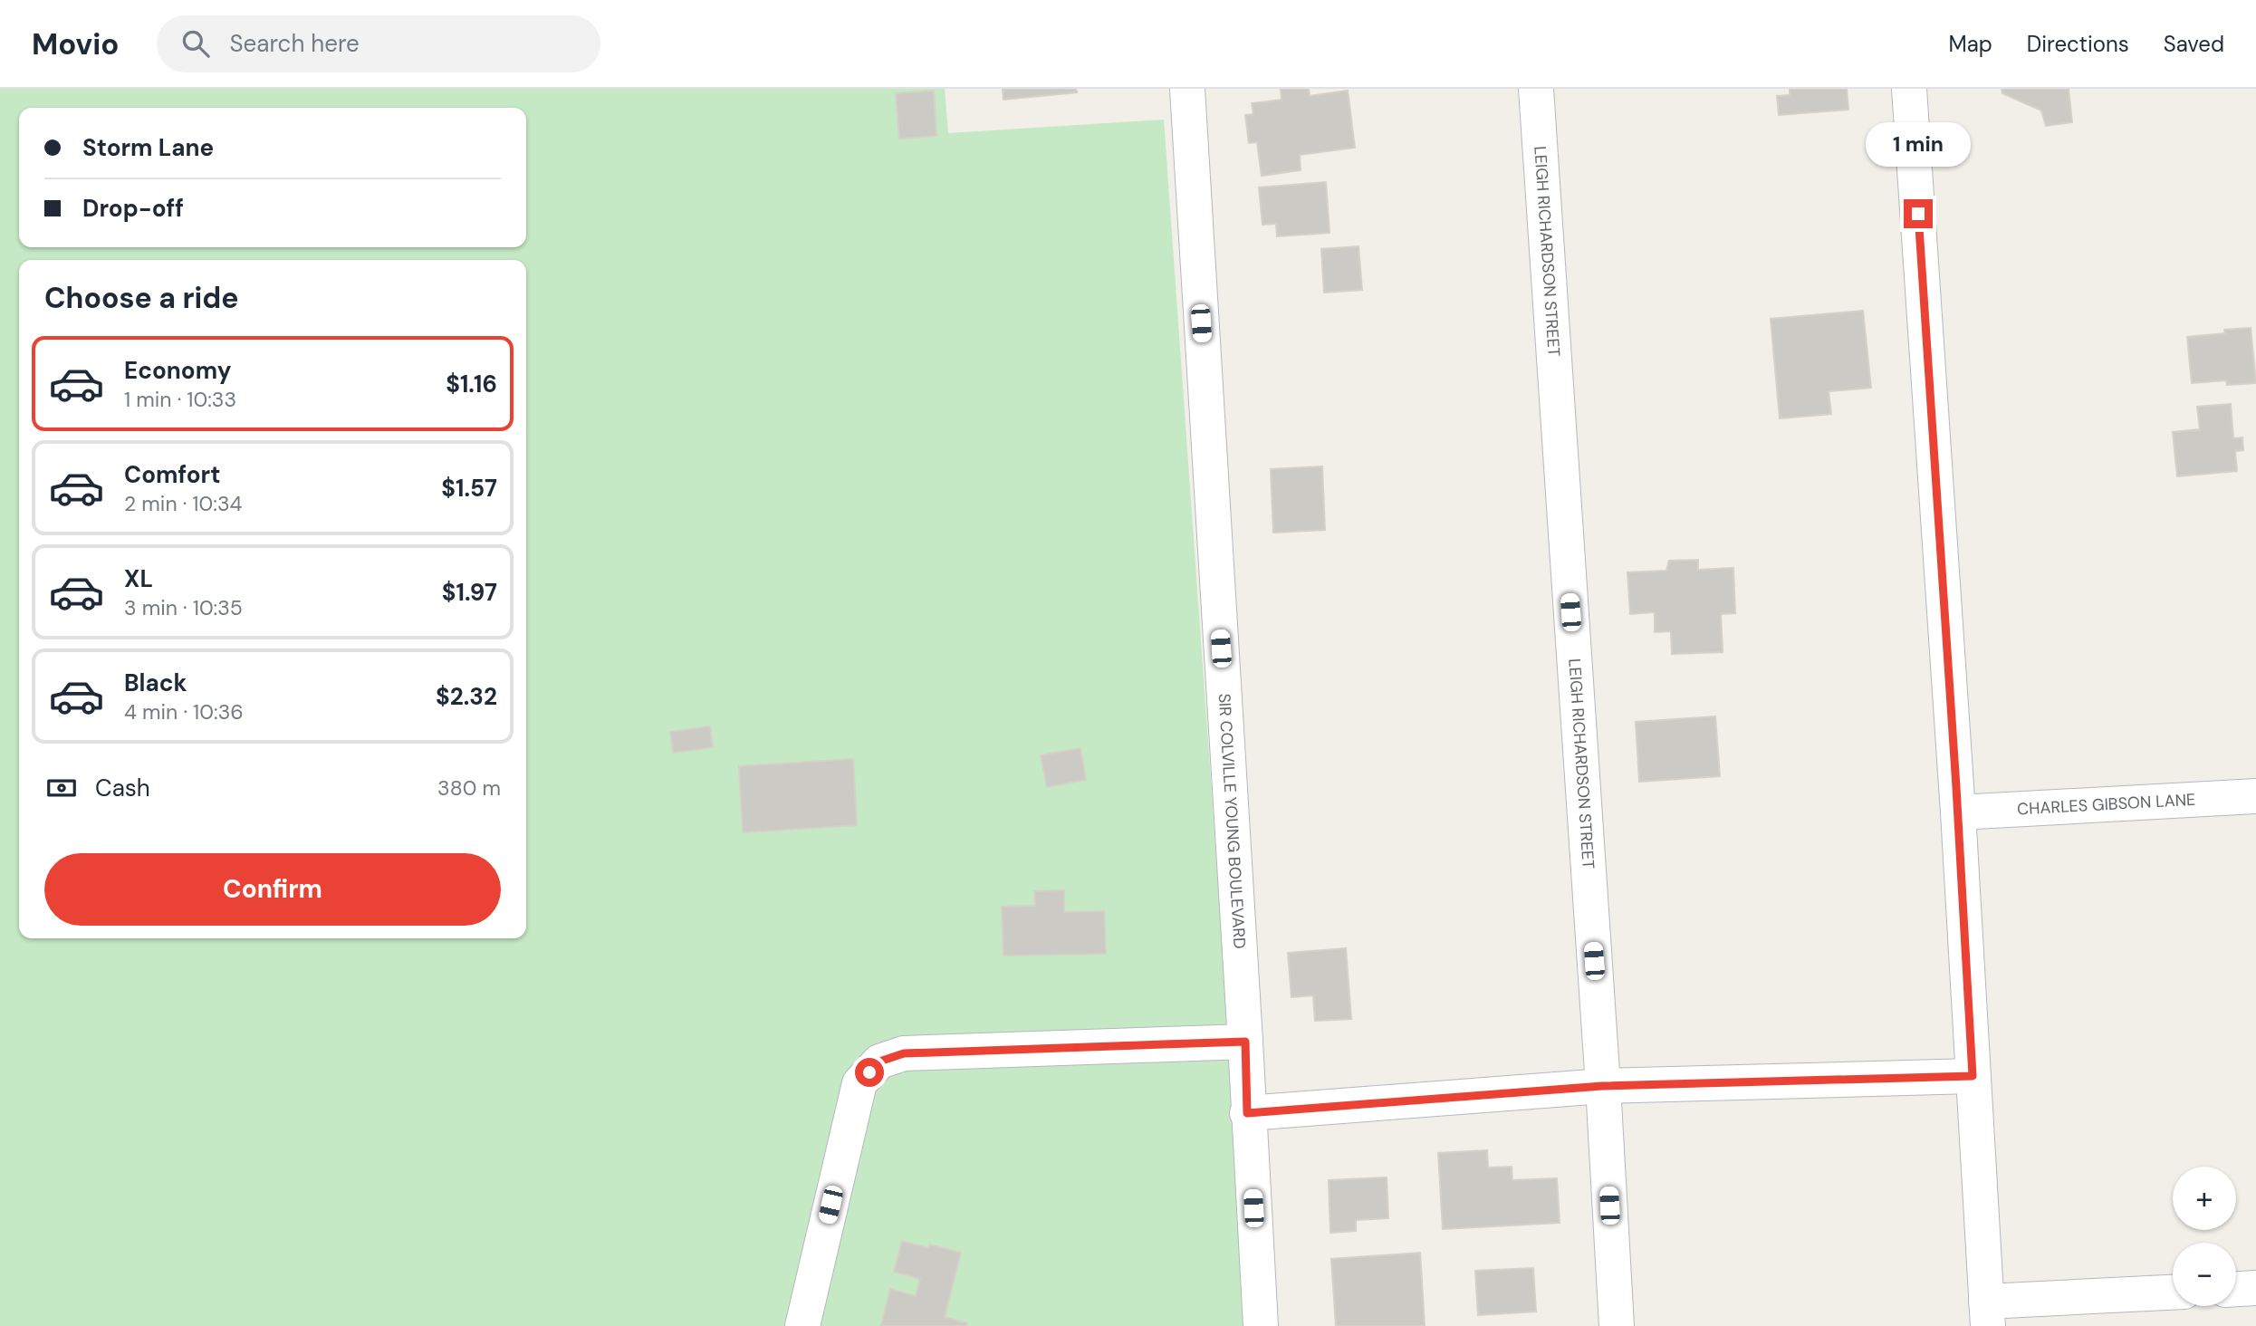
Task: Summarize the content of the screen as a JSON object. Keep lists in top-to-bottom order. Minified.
{"streets":{"street":["LEIGH RICHARDSON STREET","CHARLES GIBSON LANE","SIR COLVILLE YOUNG BOULEVARD"]},"page":{"header":"Movio","search":"Search here","nav":["Map","Directions","Saved"],"banner":["Storm Lane","Drop-off"],"bubble":"1 min","heading":"Choose a ride","list":[{"name":"Economy","note":"1 min · 10:33","value":"$1.16"},{"name":"Comfort","note":"2 min · 10:34","value":"$1.57"},{"name":"XL","note":"3 min · 10:35","value":"$1.97"},{"name":"Black","note":"4 min · 10:36","value":"$2.32"}],"pay":["Cash","380 m"],"buttons":"Confirm","map_buttons":["+","−"]}}
